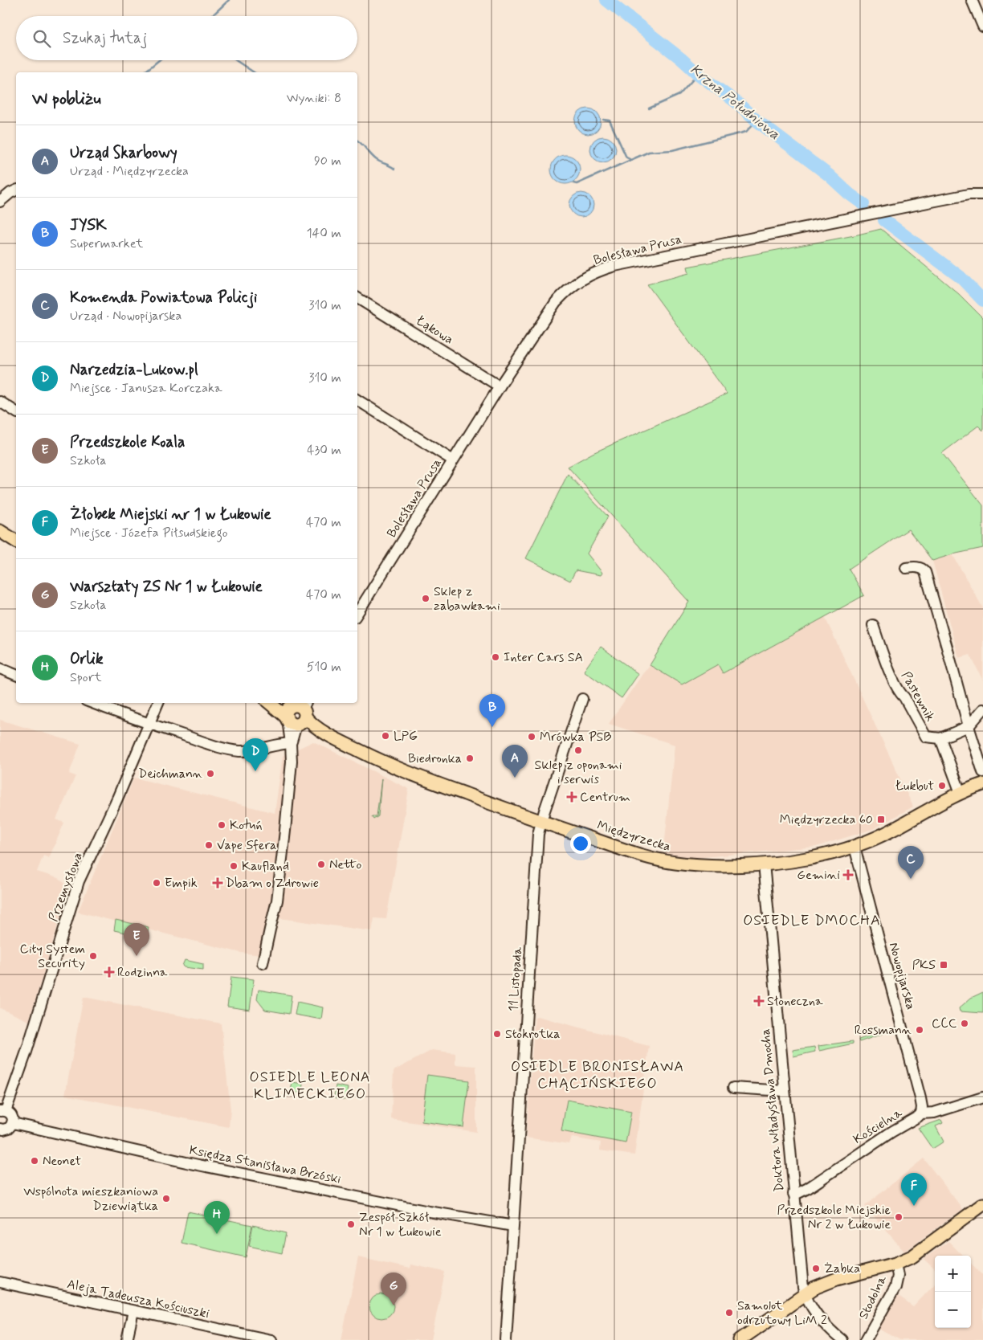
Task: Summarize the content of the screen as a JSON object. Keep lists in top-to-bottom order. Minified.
{"streets":{"main road":["Międzyrzecka"],"street":["Bolesława Prusa","Łąkowa","Pastewnik","Przemysłowa","Nowopijarska","11 Listopada","Doktora Władysława Dmocha","Kościelna","Księdza Stanisława Brzóski","Stodolna","Aleja Tadeusza Kościuszki"]},"crossings":[["Bolesława Prusa","Łąkowa"],["Międzyrzecka","Nowopijarska"],["Międzyrzecka","11 Listopada"],["Międzyrzecka","Doktora Władysława Dmocha"],["Nowopijarska","Kościelna"],["11 Listopada","Księdza Stanisława Brzóski"],["Doktora Władysława Dmocha","Kościelna"]],"districts":["OSIEDLE DMOCHA","OSIEDLE BRONISŁAWA CHĄCIŃSKIEGO","OSIEDLE LEONA KLIMECKIEGO"],"water":["Krzna Południowa"],"places":{"other":["Sklep z zabawkami","Inter Cars SA","LPG","Mrówka PSB","Sklep z oponami i serwis","Biedronka","Deichmann","Łukbut","Kotuń","Vape Sfera","Netto","Kaufland","Empik","City System Security","CCC","Rossmann","Stokrotka","Neonet","Wspólnota mieszkaniowa Dziewiątka","Przedszkole Miejskie Nr 2 w Łukowie","Zespół Szkół Nr 1 w Łukowie","Żabka","Samolot odrzutowy LiM 2"],"health":["Centrum","Gemini","Dbam o Zdrowie","Rodzinna","Słoneczna"],"transit":["Międzyrzecka 60","PKS"]},"page":{"search":"Szukaj tutaj","heading":["W pobliżu","Wyniki: 8"],"list":[{"mark":"A","name":"Urząd Skarbowy","note":"Urząd · Międzyrzecka","value":"90 m"},{"mark":"B","name":"JYSK","note":"Supermarket","value":"140 m"},{"mark":"C","name":"Komenda Powiatowa Policji","note":"Urząd · Nowopijarska","value":"310 m"},{"mark":"D","name":"Narzedzia-Lukow.pl","note":"Miejsce · Janusza Korczaka","value":"310 m"},{"mark":"E","name":"Przedszkole Koala","note":"Szkoła","value":"430 m"},{"mark":"F","name":"Żłobek Miejski nr 1 w Łukowie","note":"Miejsce · Józefa Piłsudskiego","value":"470 m"},{"mark":"G","name":"Warsztaty ZS Nr 1 w Łukowie","note":"Szkoła","value":"470 m"},{"mark":"H","name":"Orlik","note":"Sport","value":"510 m"}],"pins":["B","D","A","C","E","F","H","G"],"map_buttons":["+","−"]}}
